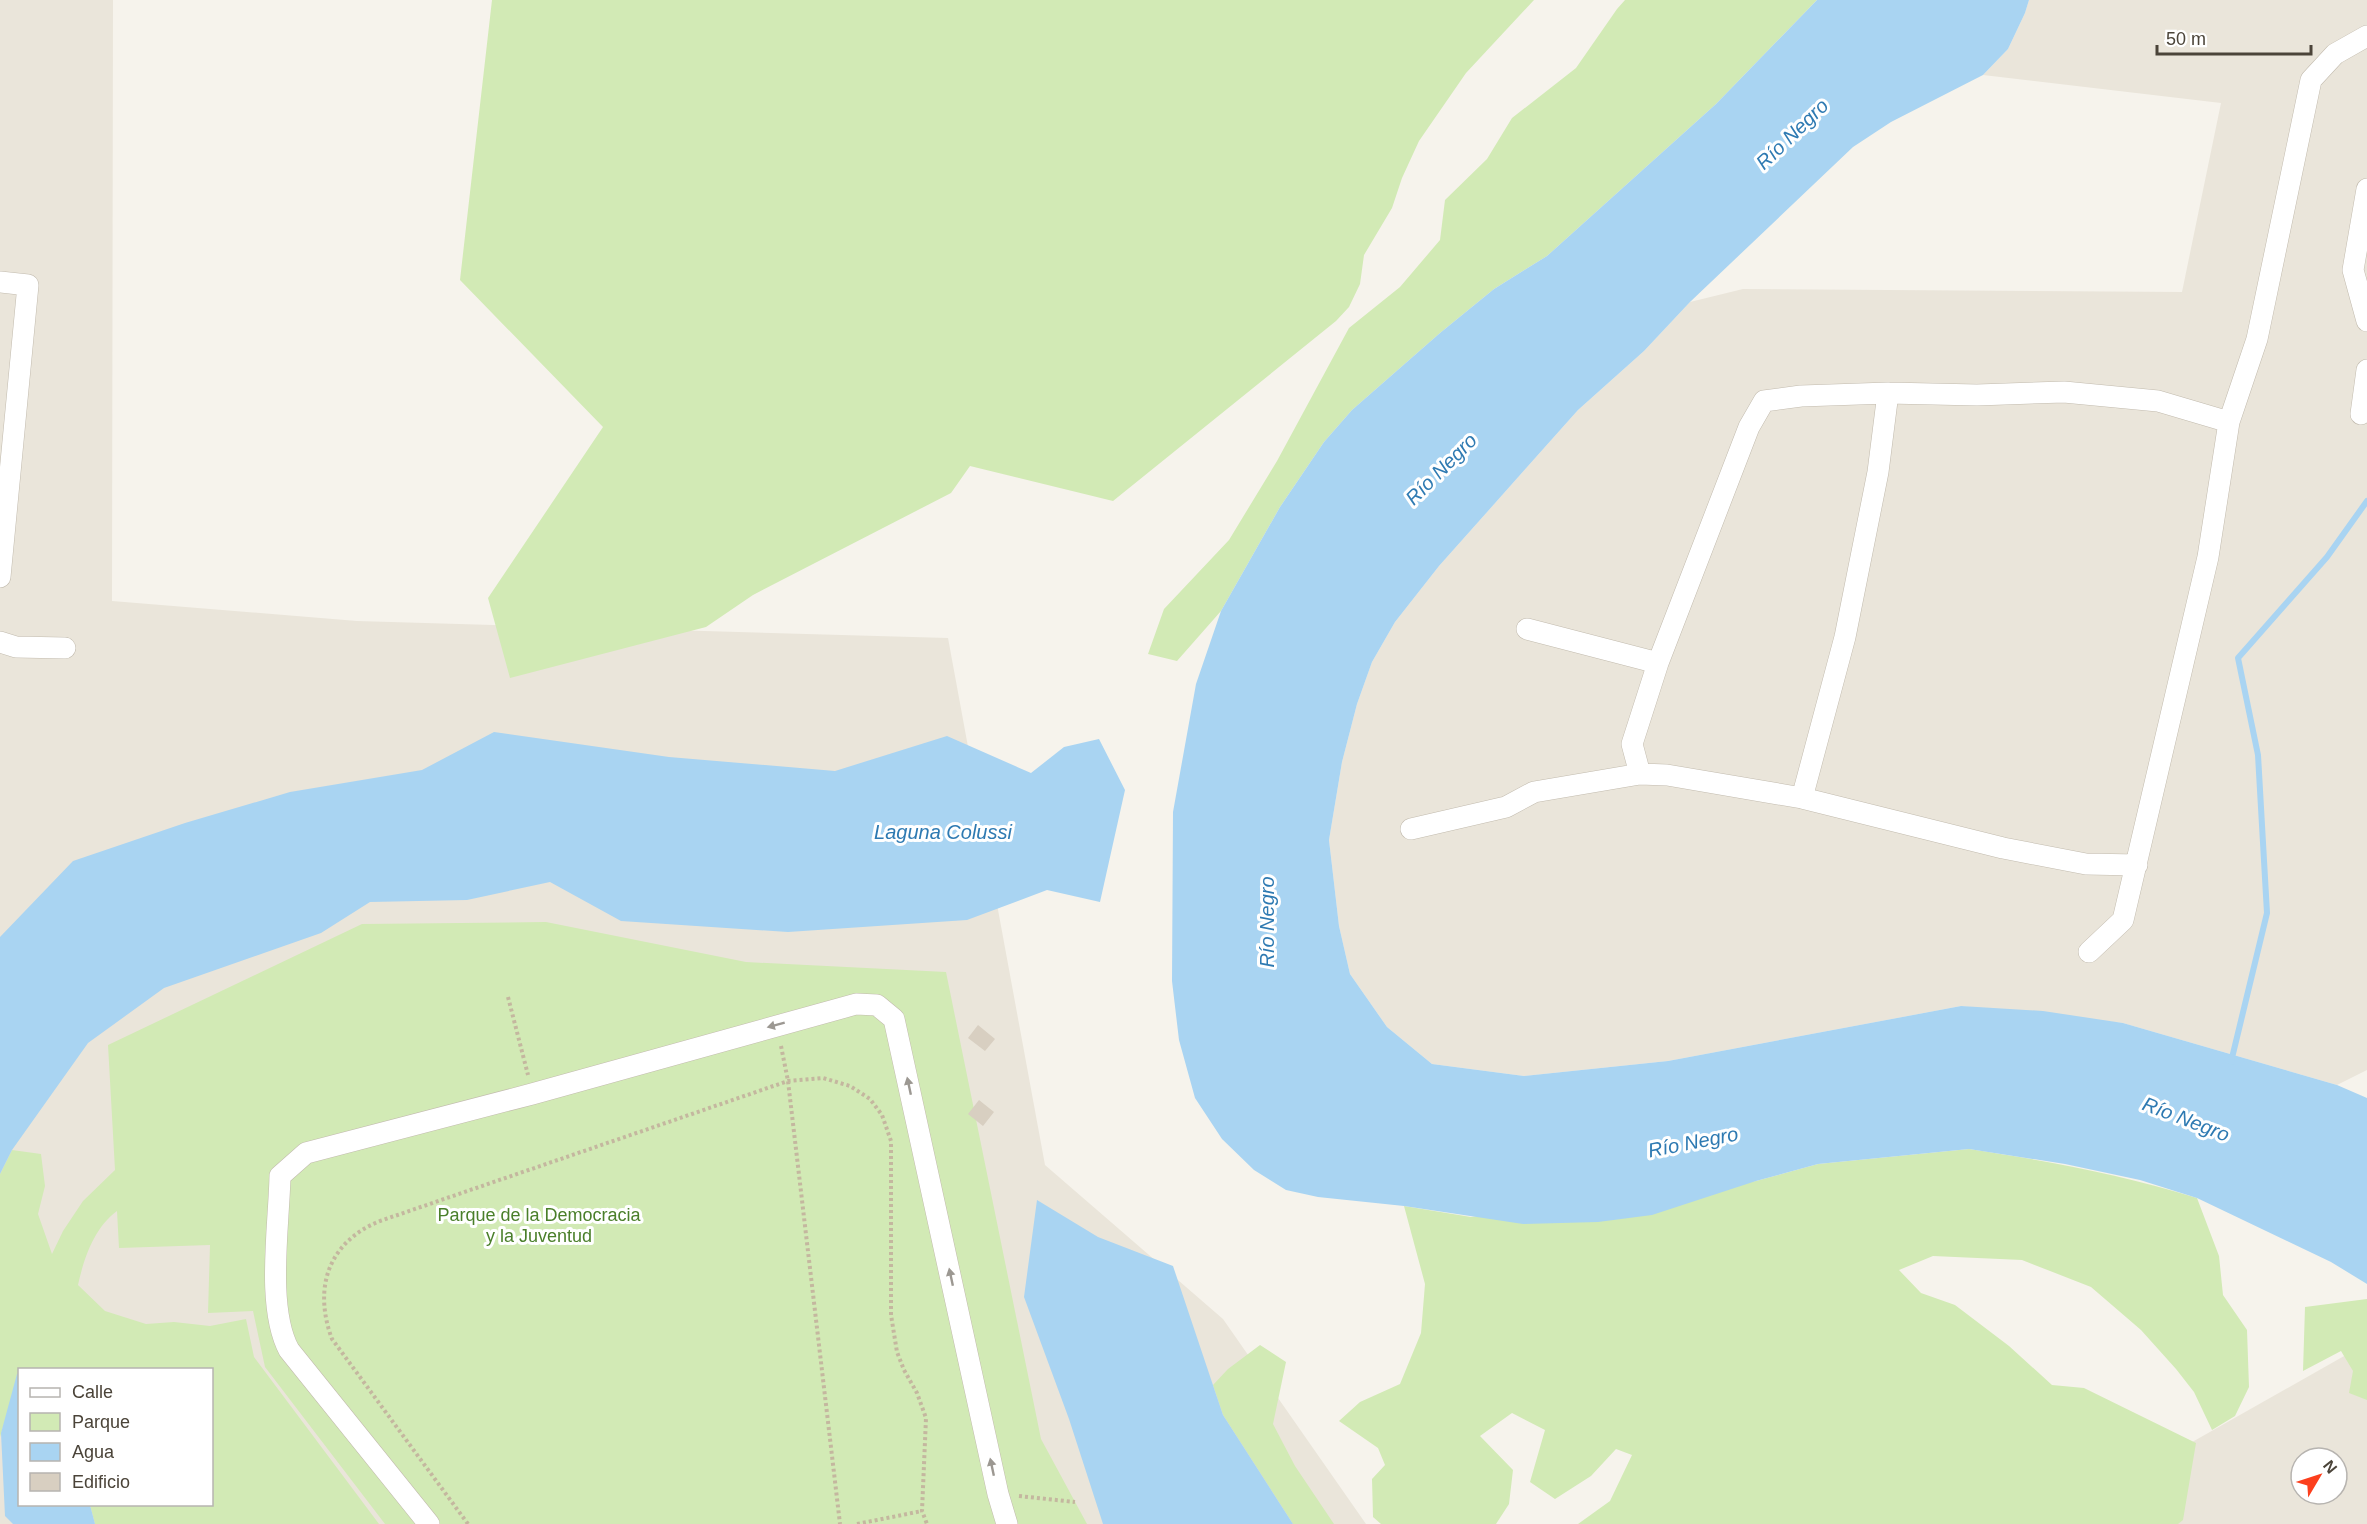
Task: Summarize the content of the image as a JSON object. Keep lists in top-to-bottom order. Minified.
{"water":["Río Negro","Laguna Colussi"],"parks":["Parque de la Democracia y la Juventud"],"legend":["Calle","Parque","Agua","Edificio"],"scale_bar":"50 m","north":"top right"}
